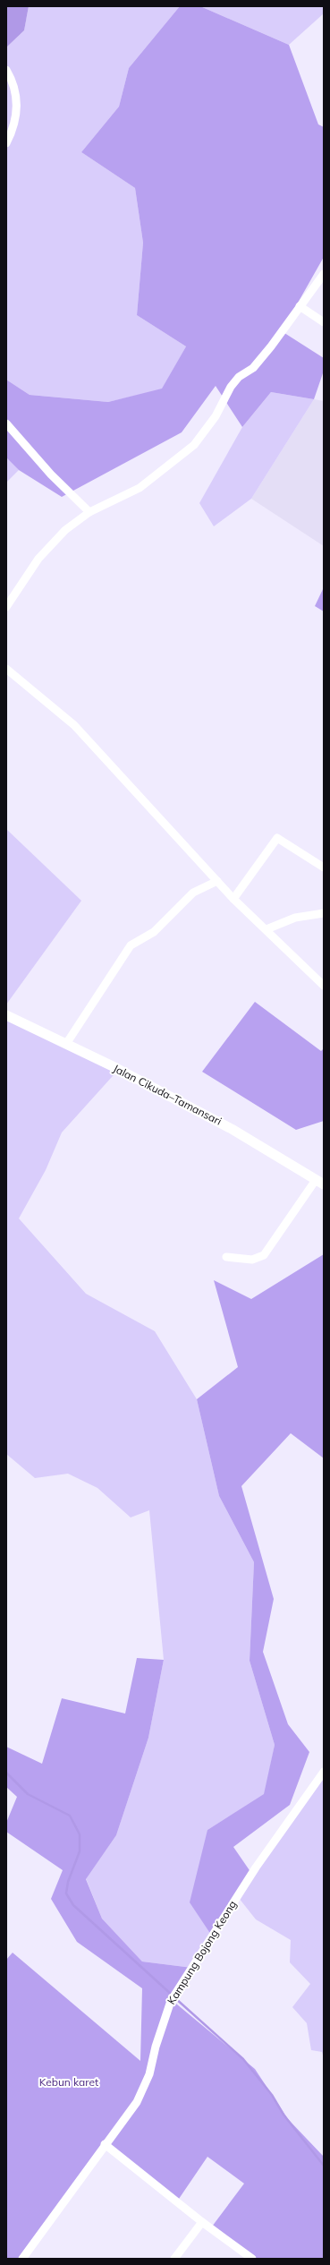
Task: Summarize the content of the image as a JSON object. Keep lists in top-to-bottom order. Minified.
{"streets":{"street":["Jalan Cikuda–Tamansari","Kampung Bojong Keong"]},"parks":["Kebun karet"]}
